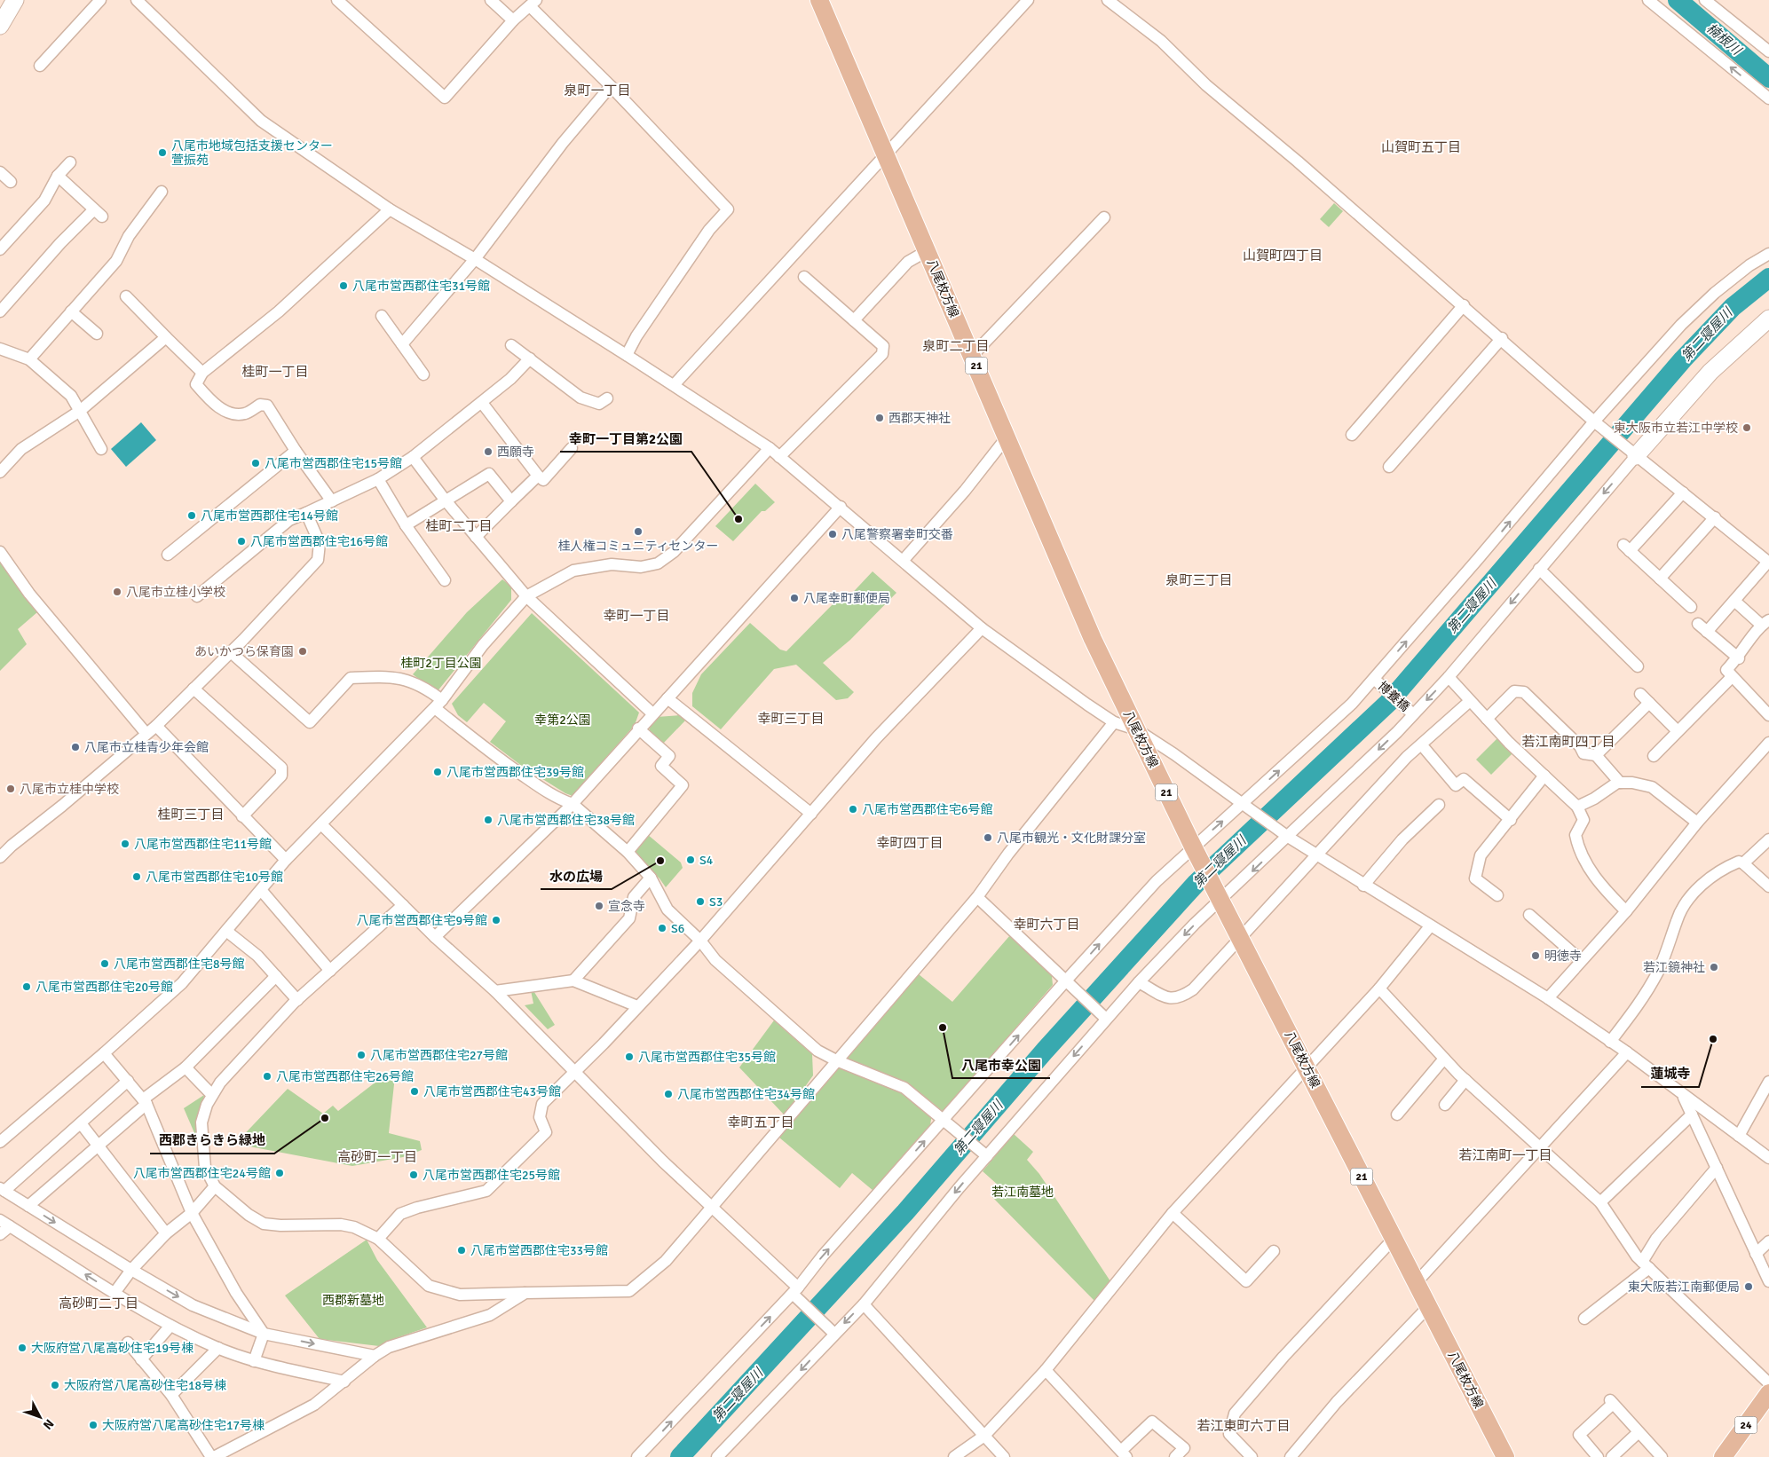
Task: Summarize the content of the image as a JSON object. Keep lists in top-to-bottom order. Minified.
{"streets":{"main road":["八尾枚方線","21","24"],"street":["博養橋"]},"districts":["泉町一丁目","山賀町五丁目","山賀町四丁目","泉町二丁目","桂町一丁目","桂町二丁目","泉町三丁目","幸町一丁目","幸町三丁目","若江南町四丁目","桂町三丁目","幸町四丁目","幸町六丁目","幸町五丁目","若江南町一丁目","高砂町一丁目","高砂町二丁目","若江東町六丁目"],"water":["楠根川","第二寝屋川"],"parks":["桂町2丁目公園","幸第2公園","若江南墓地","西郡新墓地"],"places":["八尾市地域包括支援センター 萱振苑","八尾市営西郡住宅31号館","西郡天神社","東大阪市立若江中学校","西願寺","八尾市営西郡住宅15号館","八尾市営西郡住宅14号館","幸町一丁目第2公園","桂人権コミュニティセンター","八尾警察署幸町交番","八尾市営西郡住宅16号館","八尾市立桂小学校","八尾幸町郵便局","あいかつら保育園","八尾市立桂青少年会館","八尾市営西郡住宅39号館","八尾市立桂中学校","八尾市営西郡住宅6号館","八尾市営西郡住宅38号館","八尾市観光・文化財課分室","八尾市営西郡住宅11号館","S4","水の広場","八尾市営西郡住宅10号館","S3","宣念寺","八尾市営西郡住宅9号館","S6","明徳寺","八尾市営西郡住宅8号館","若江鏡神社","八尾市営西郡住宅20号館","八尾市幸公園","蓮城寺","八尾市営西郡住宅27号館","八尾市営西郡住宅35号館","八尾市営西郡住宅26号館","八尾市営西郡住宅43号館","八尾市営西郡住宅34号館","西郡きらきら緑地","八尾市営西郡住宅24号館","八尾市営西郡住宅25号館","八尾市営西郡住宅33号館","東大阪若江南郵便局","大阪府営八尾高砂住宅19号棟","大阪府営八尾高砂住宅18号棟","大阪府営八尾高砂住宅17号棟"],"north":"bottom right"}
